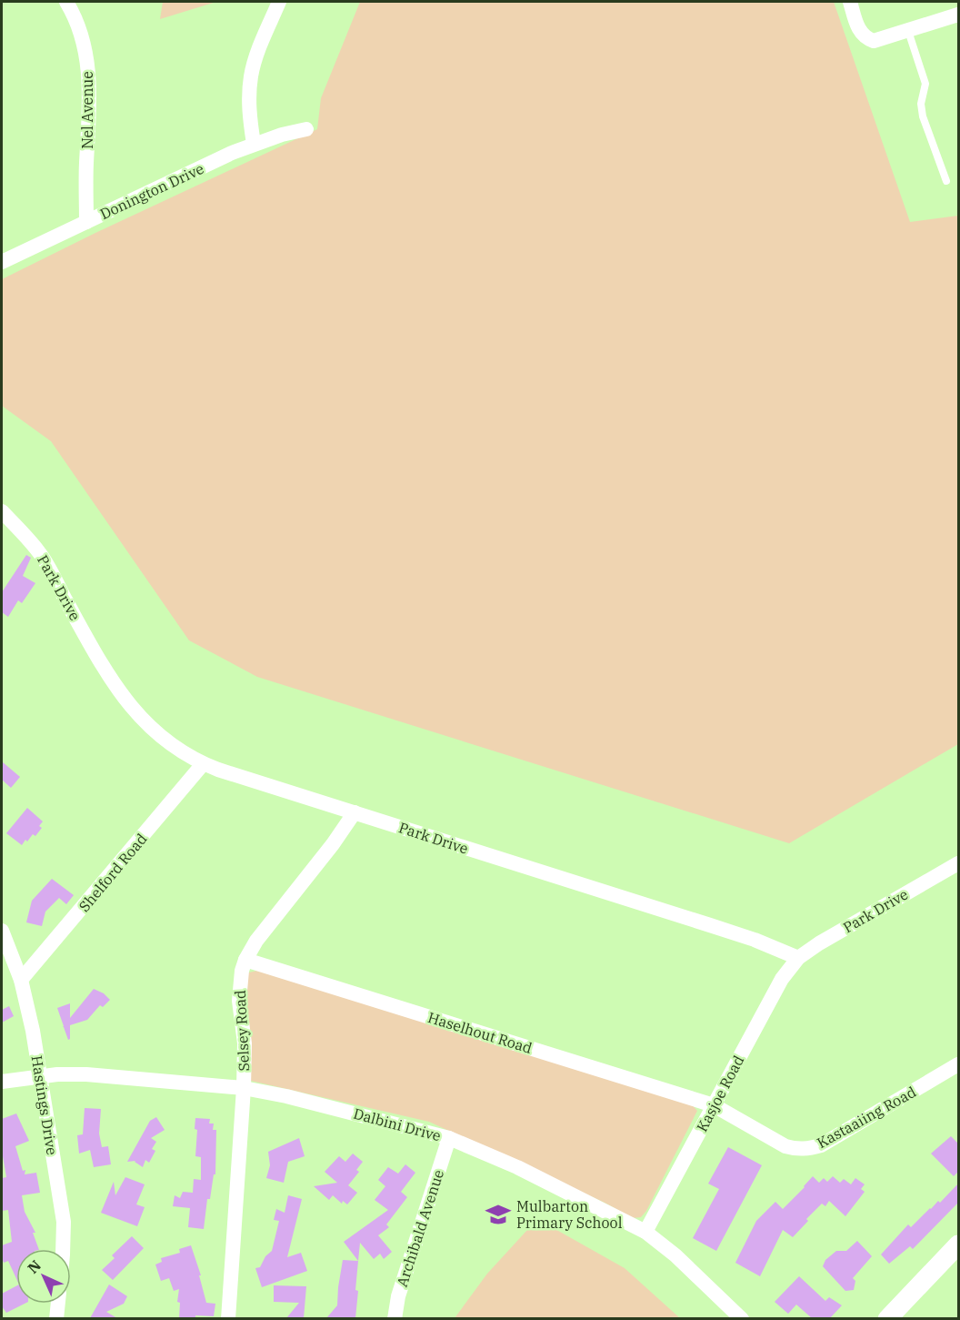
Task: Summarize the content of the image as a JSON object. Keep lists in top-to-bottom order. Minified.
{"streets":{"street":["Nel Avenue","Donington Drive","Park Drive","Shelford Road","Selsey Road","Haselhout Road","Kasjoe Road","Hastings Drive","Kastaaiing Road","Dalbini Drive","Archibald Avenue"]},"crossings":[["Nel Avenue","Donington Drive"],["Park Drive","Shelford Road"],["Park Drive","Selsey Road"],["Park Drive","Kasjoe Road"],["Shelford Road","Hastings Drive"],["Selsey Road","Haselhout Road"],["Selsey Road","Dalbini Drive"],["Haselhout Road","Kasjoe Road"],["Haselhout Road","Kastaaiing Road"],["Kasjoe Road","Kastaaiing Road"],["Kasjoe Road","Dalbini Drive"],["Hastings Drive","Dalbini Drive"],["Dalbini Drive","Archibald Avenue"]],"places":{"school or university":["Mulbarton Primary School"]},"north":"top left"}
